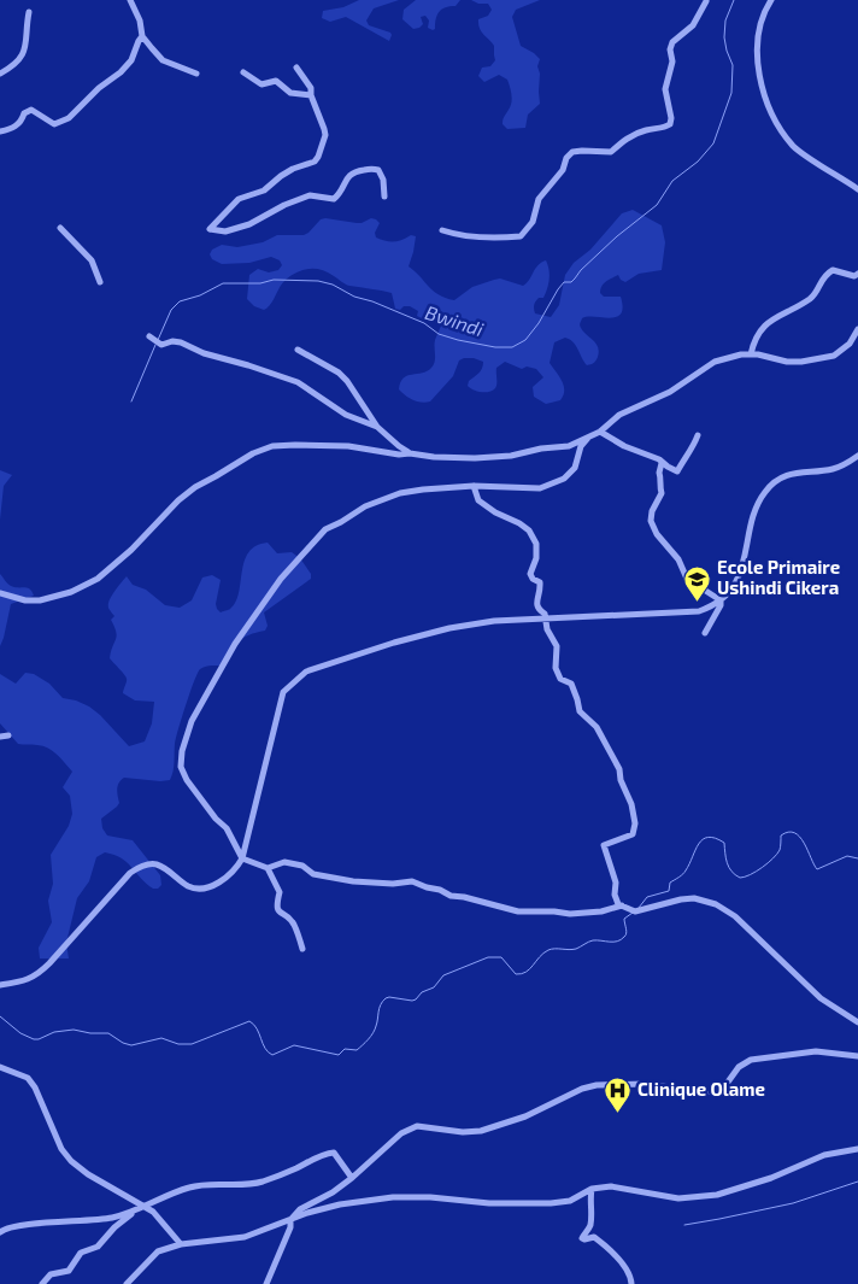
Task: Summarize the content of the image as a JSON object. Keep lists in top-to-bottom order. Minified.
{"water":["Bwindi"],"places":{"school or university":["Ecole Primaire Ushindi Cikera"],"hospital":["Clinique Olame"]}}
